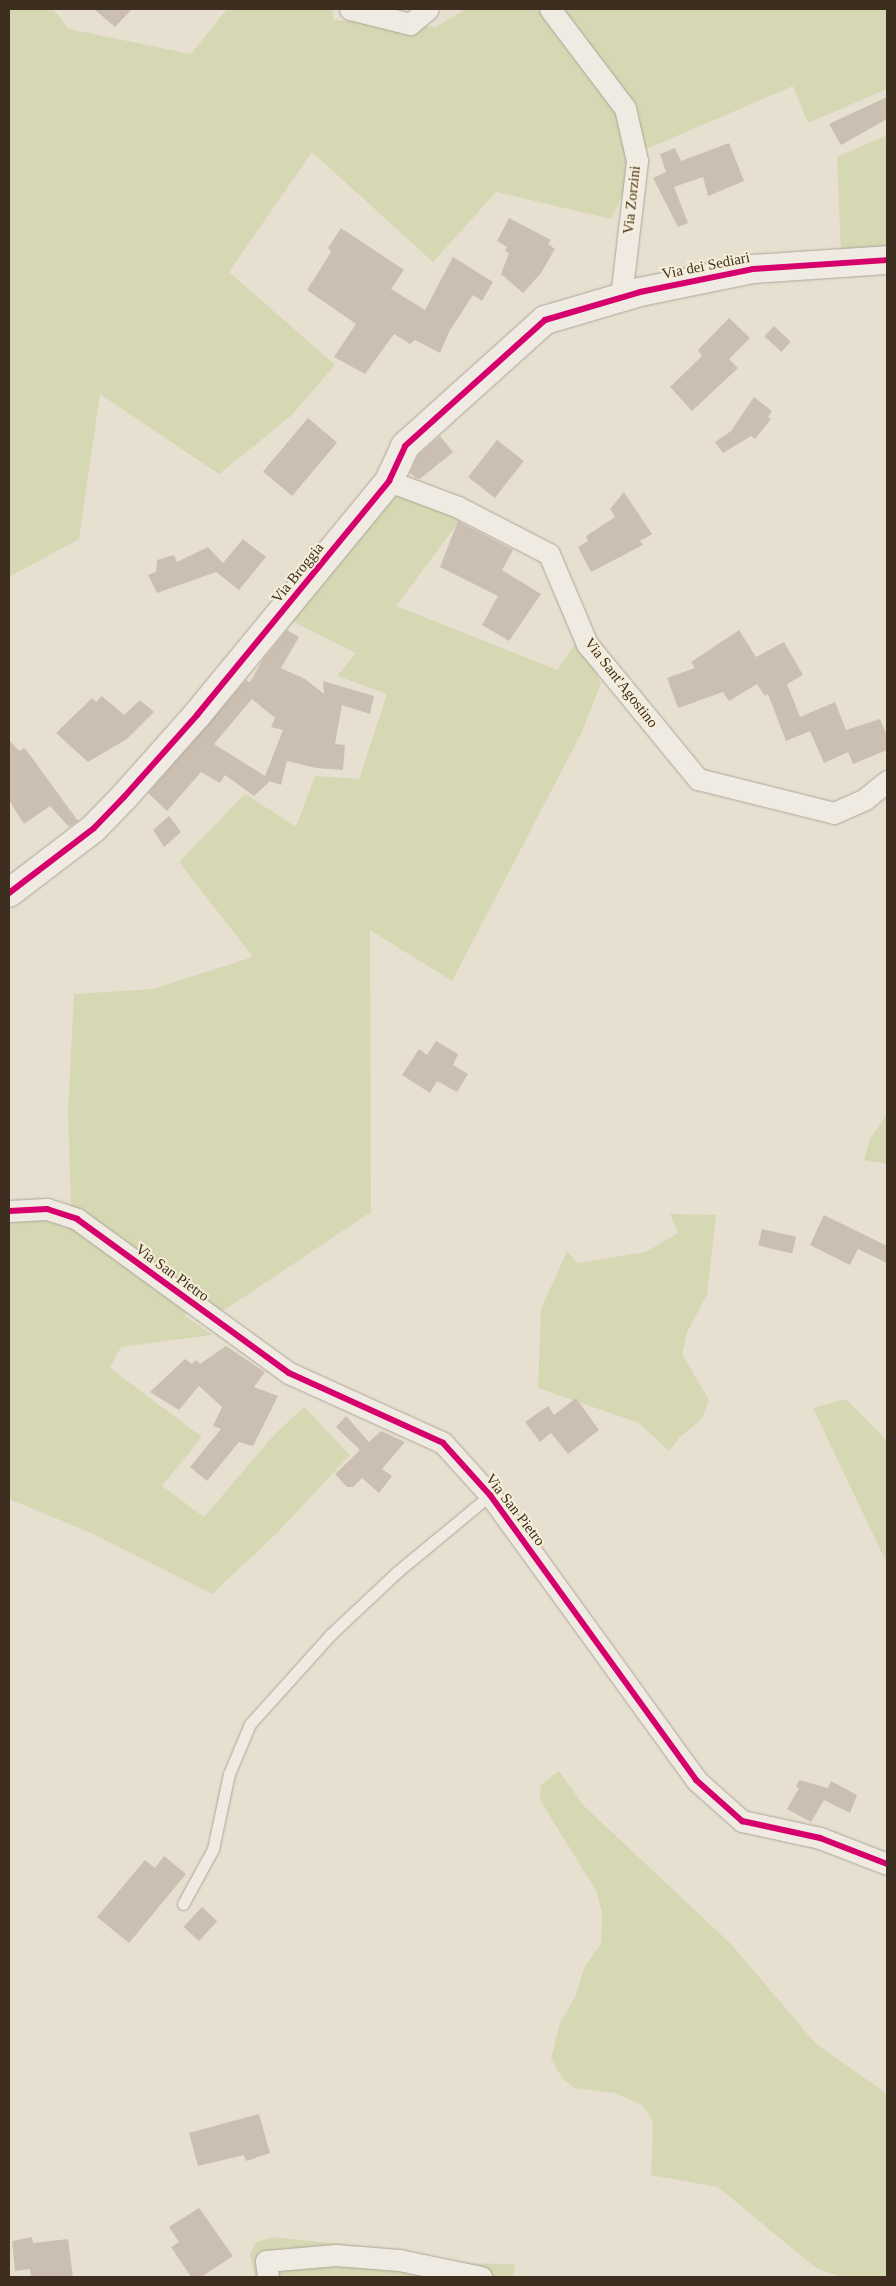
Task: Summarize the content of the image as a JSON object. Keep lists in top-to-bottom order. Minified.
{"streets":{"street":["Via Zorzini","Via dei Sediari","Via Broggia","Via Sant'Agostino","Via San Pietro"]},"crossings":[["Via Zorzini","Via dei Sediari"],["Via Zorzini","Via Broggia"],["Via dei Sediari","Via Broggia"],["Via Broggia","Via Sant'Agostino"]]}
